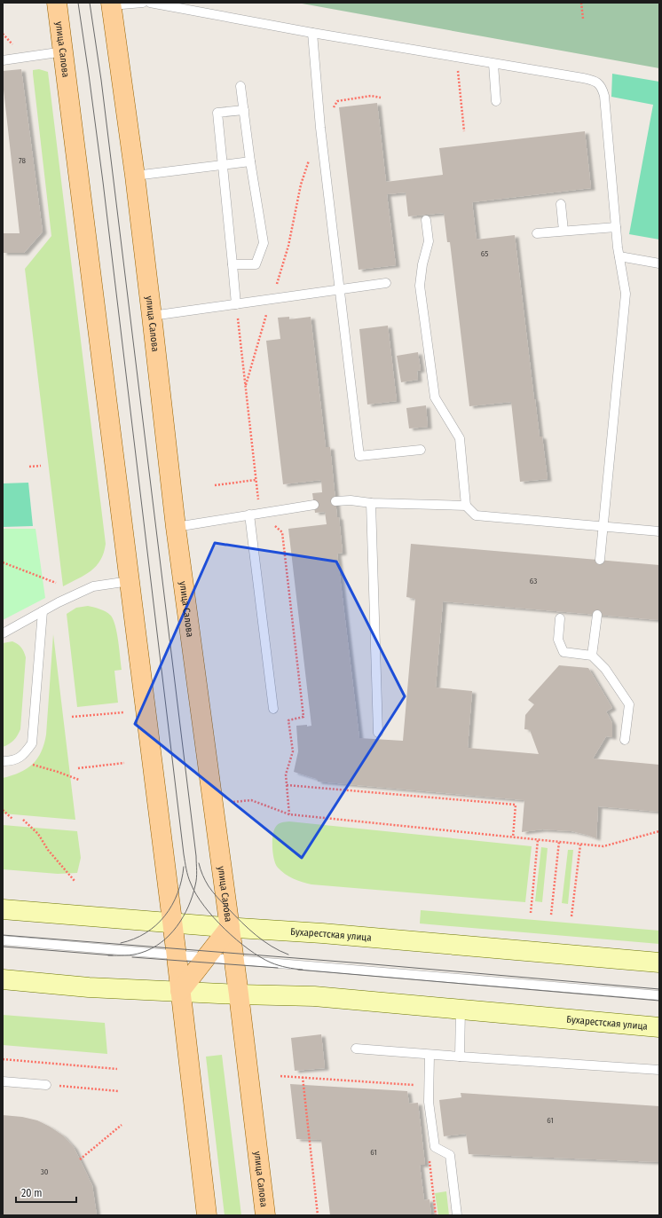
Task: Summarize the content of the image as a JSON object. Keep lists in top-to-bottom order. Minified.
{"streets":{"main road":["улица Салова","Бухарестская улица"]},"crossings":[["улица Салова","Бухарестская улица"]],"house_numbers":["78","65","63","61","61","30"],"scale_bar":"20 m"}
